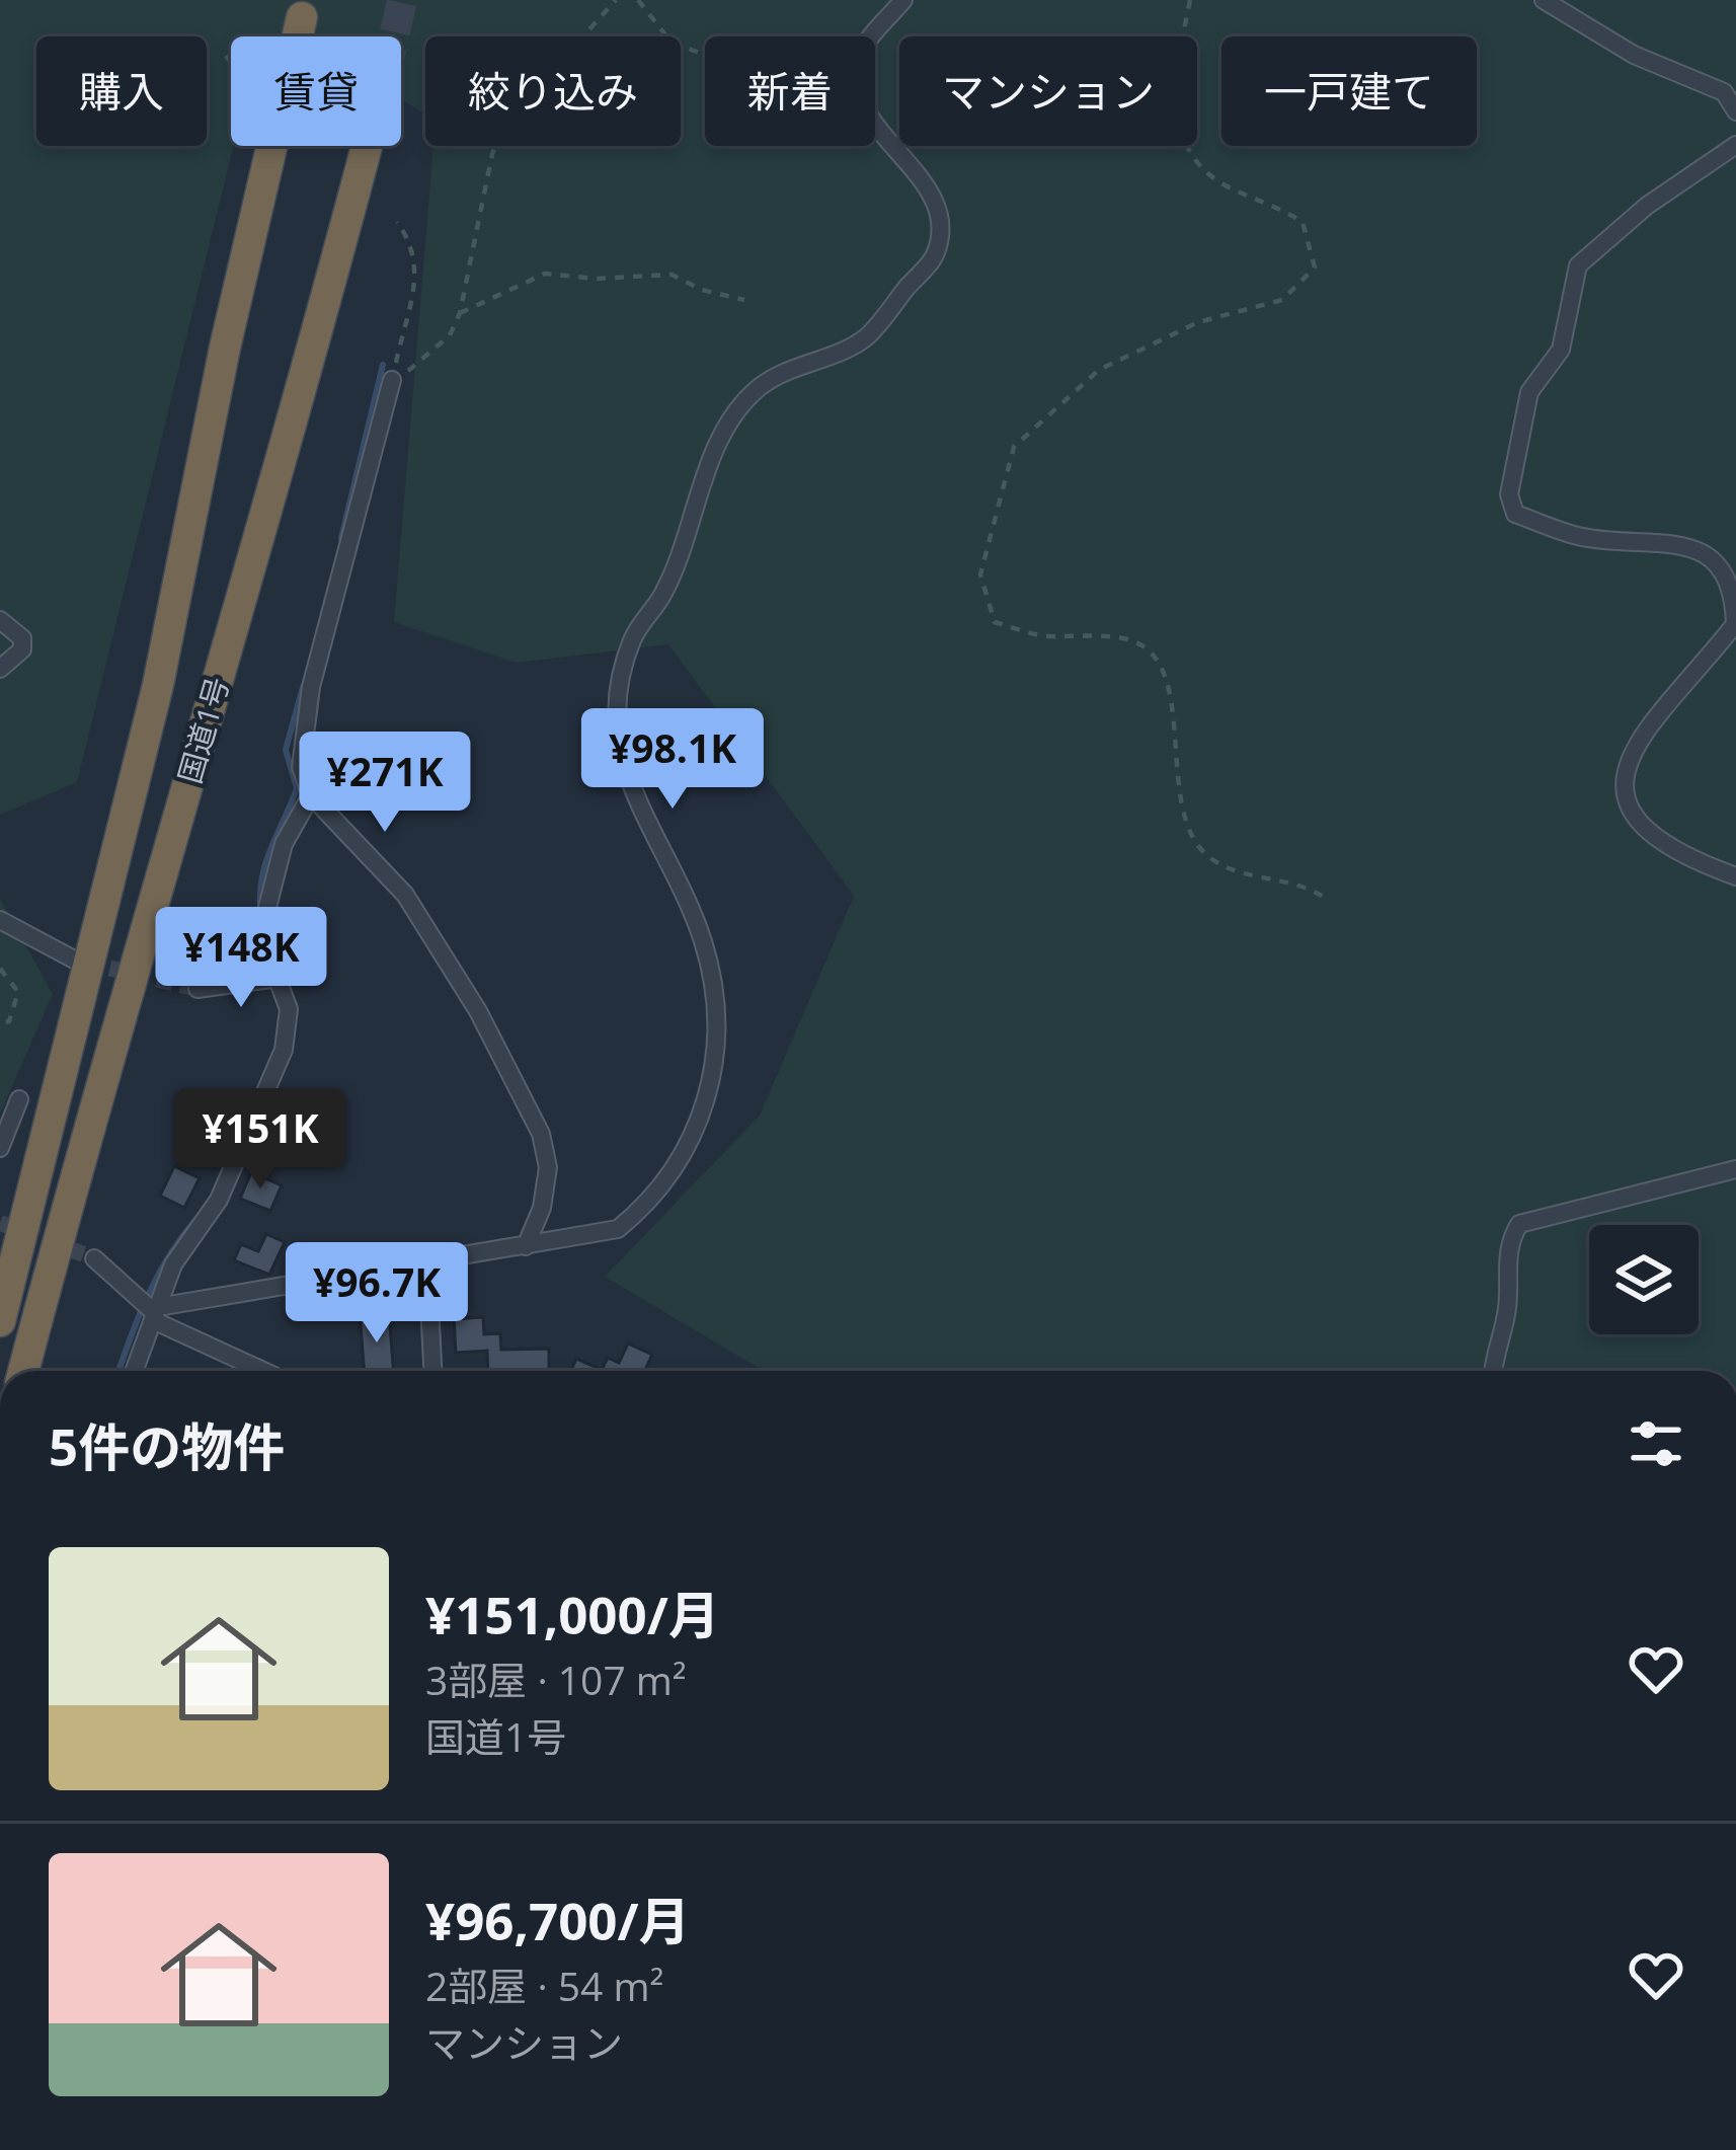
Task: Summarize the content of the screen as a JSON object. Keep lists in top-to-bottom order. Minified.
{"streets":{"highway":["国道1号"]},"page":{"chip":["購入","賃貸","絞り込み","新着","マンション","一戸建て"],"price":["¥98.1K","¥271K","¥148K","¥151K","¥96.7K"],"heading":"5件の物件","list":[{"name":"¥151,000/月","note":"3部屋 · 107 m² · 国道1号"},{"name":"¥96,700/月","note":"2部屋 · 54 m² · マンション"}]}}
